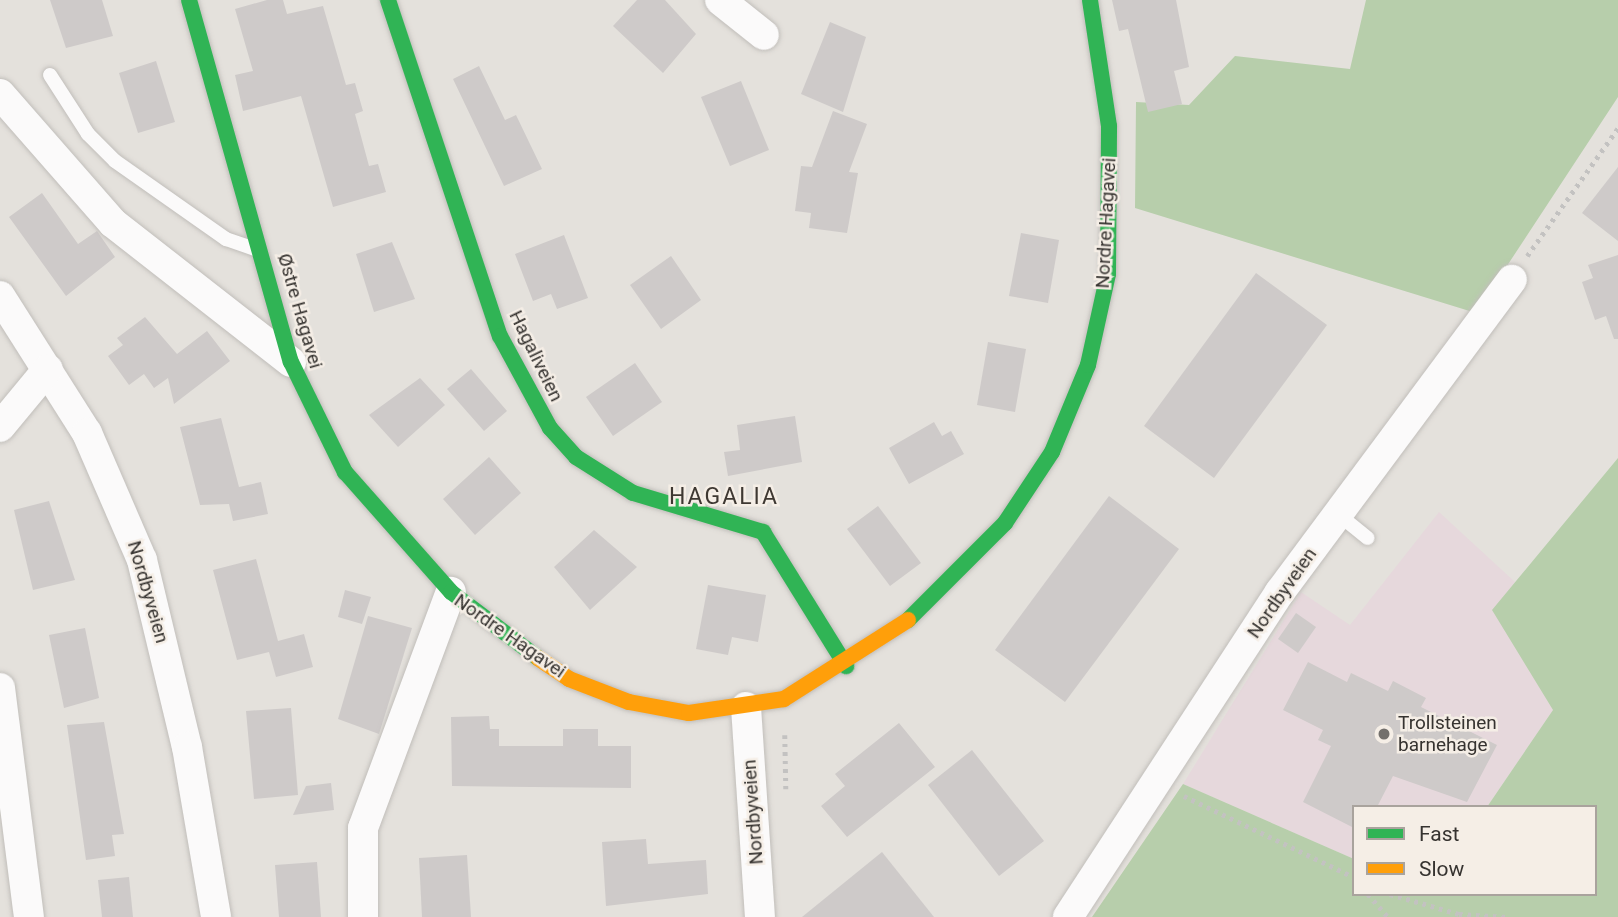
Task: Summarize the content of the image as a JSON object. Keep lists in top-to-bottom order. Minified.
{"streets":{"street":["Nordre Hagavei","Østre Hagavei","Hagaliveien","Nordbyveien"]},"crossings":[["Nordre Hagavei","Østre Hagavei"],["Nordre Hagavei","Hagaliveien"],["Nordre Hagavei","Nordbyveien"]],"districts":["HAGALIA"],"places":["Trollsteinen barnehage"],"legend":["Fast","Slow"]}
